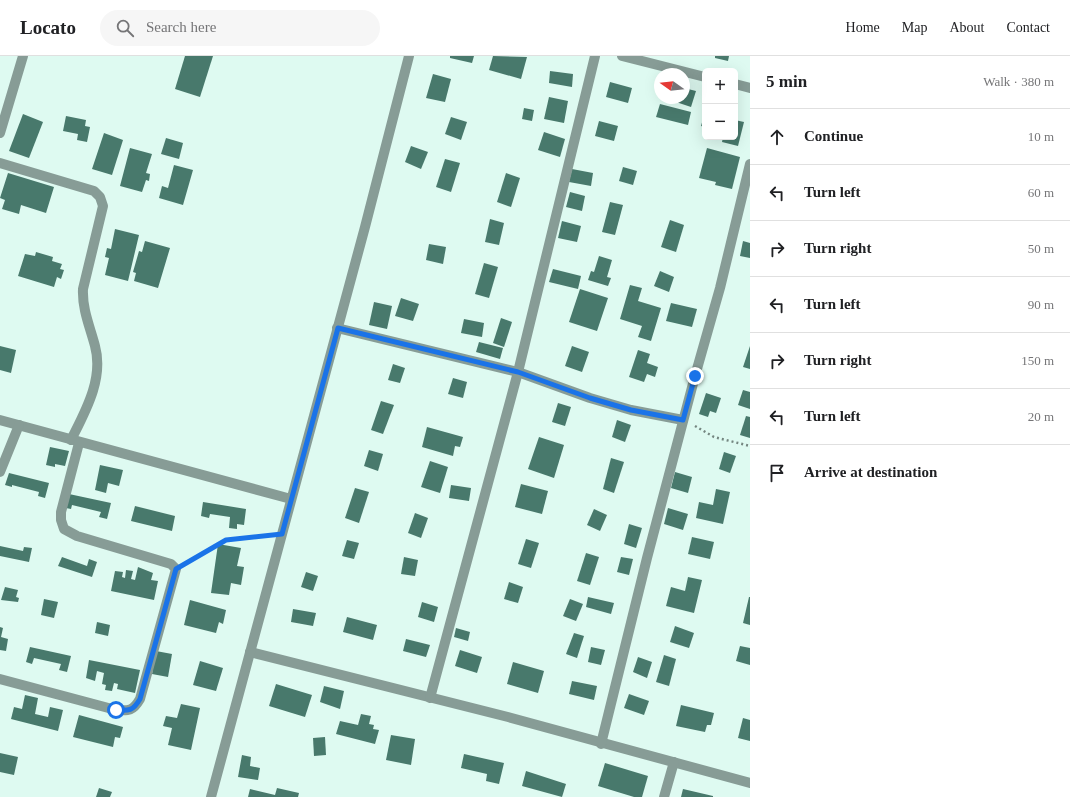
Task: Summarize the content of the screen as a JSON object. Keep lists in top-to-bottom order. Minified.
{"north":"left","page":{"header":"Locato","search":"Search here","nav":["Home","Map","About","Contact"],"heading":["5 min","Walk · 380 m"],"map_buttons":["+","−"],"list":[["Continue","10 m"],["Turn left","60 m"],["Turn right","50 m"],["Turn left","90 m"],["Turn right","150 m"],["Turn left","20 m"],"Arrive at destination"]}}
